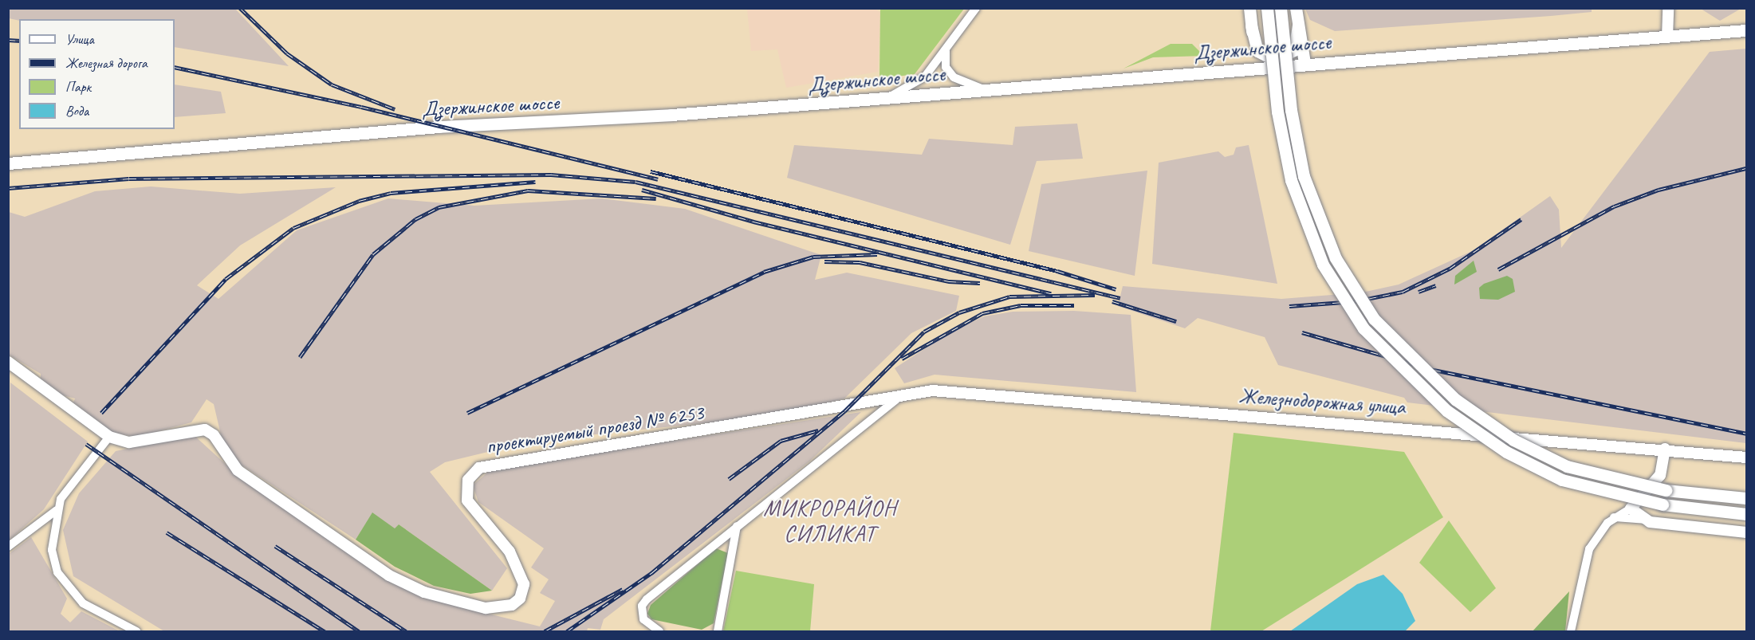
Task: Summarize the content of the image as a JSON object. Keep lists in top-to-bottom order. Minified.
{"streets":{"main road":["Дзержинское шоссе"],"street":["Железнодорожная улица","проектируемый проезд № 6253"]},"crossings":[["Железнодорожная улица","проектируемый проезд № 6253"]],"districts":["МИКРОРАЙОН СИЛИКАТ"],"legend":["Улица","Железная дорога","Парк","Вода"]}
